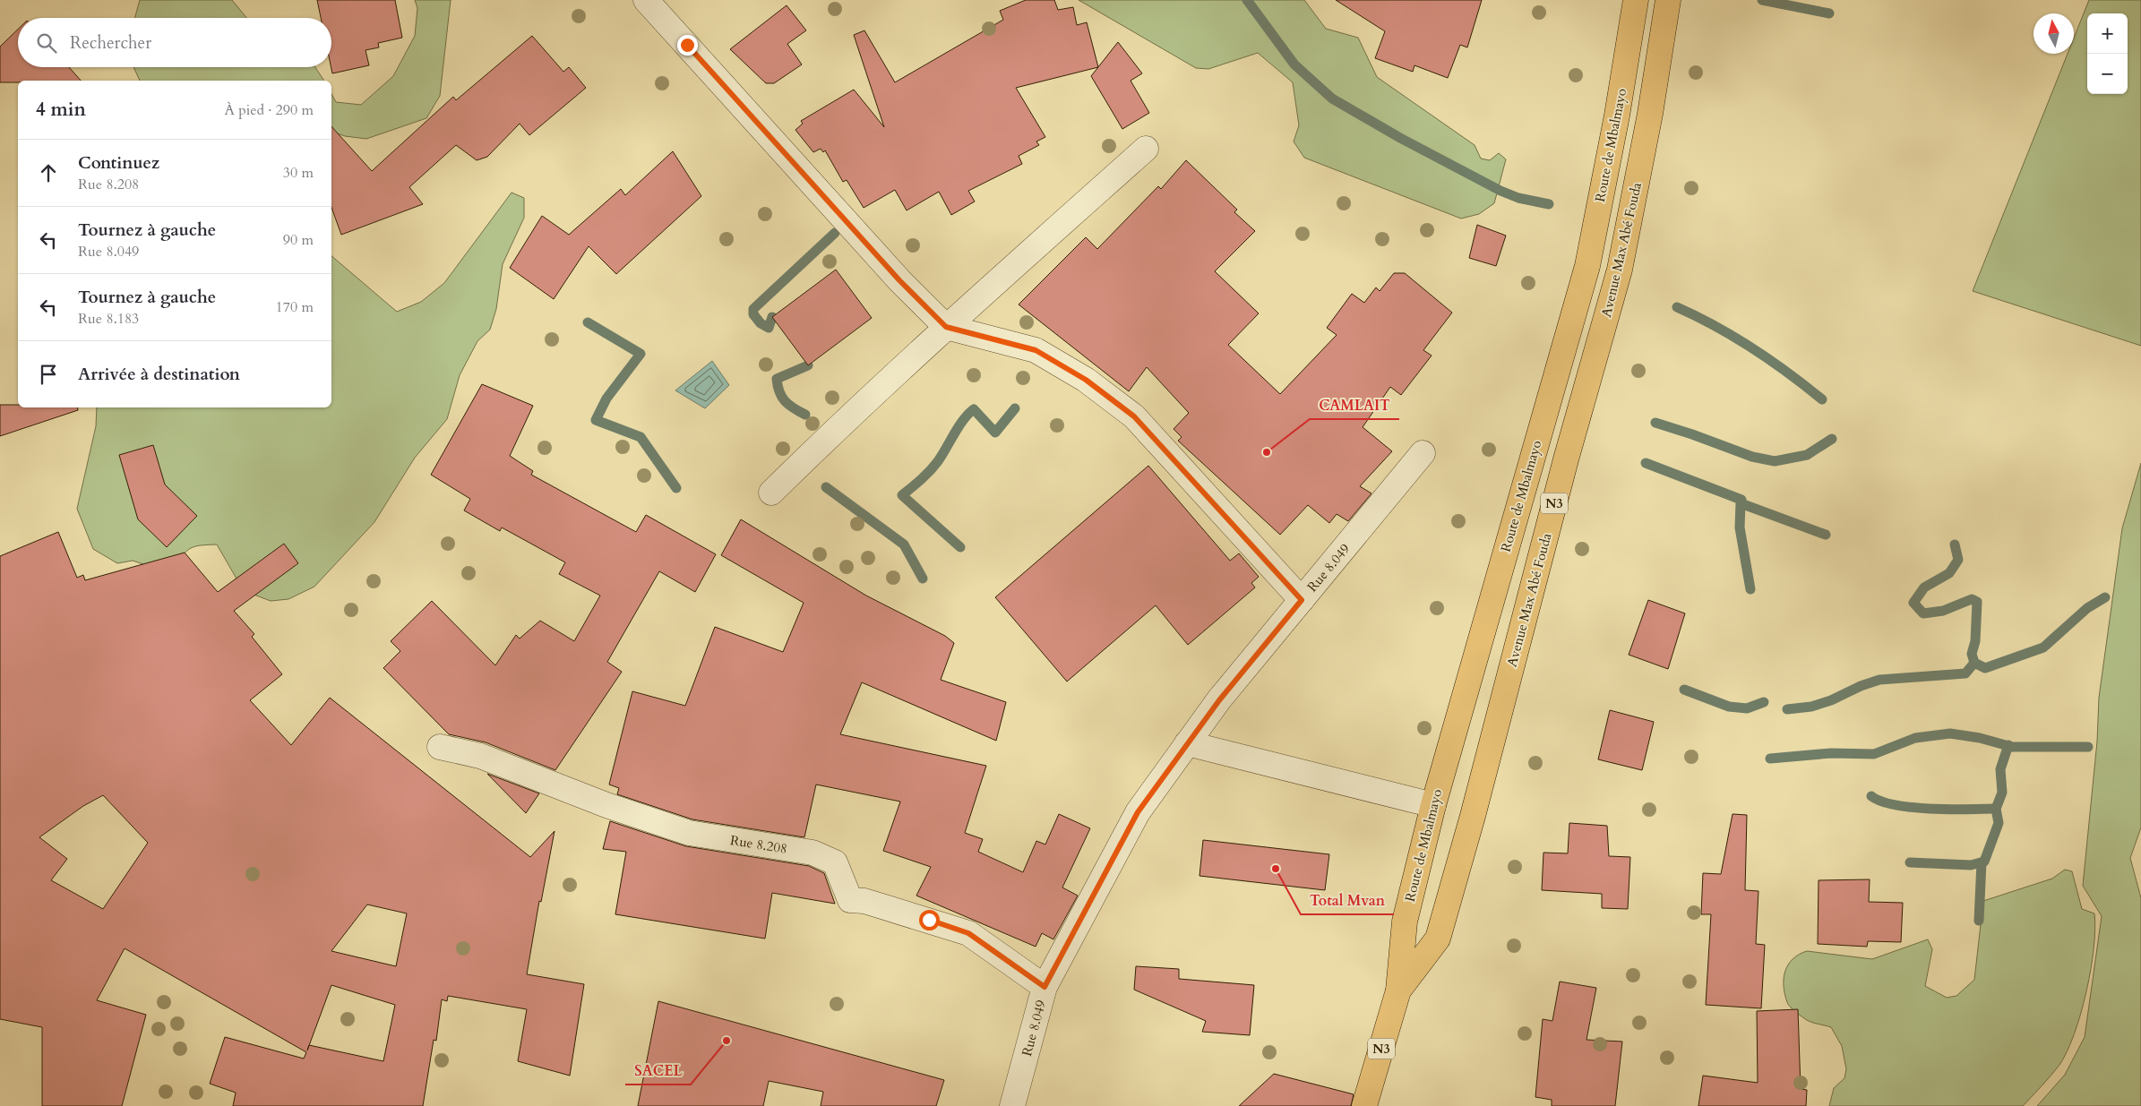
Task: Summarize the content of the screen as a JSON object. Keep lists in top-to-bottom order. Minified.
{"streets":{"highway":["Route de Mbalmayo","Avenue Max Abé Fouda","N3"],"street":["Rue 8.049","Rue 8.208"]},"crossings":[["Route de Mbalmayo","Avenue Max Abé Fouda"],["Rue 8.049","Rue 8.208"]],"places":["CAMLAIT","Total Mvan","SACEL"],"north":"top","page":{"map_buttons":["+","−"],"search":"Rechercher","heading":["4 min","À pied · 290 m"],"list":[["Continuez","Rue 8.208","30 m"],["Tournez à gauche","Rue 8.049","90 m"],["Tournez à gauche","Rue 8.183","170 m"],"Arrivée à destination"]}}
